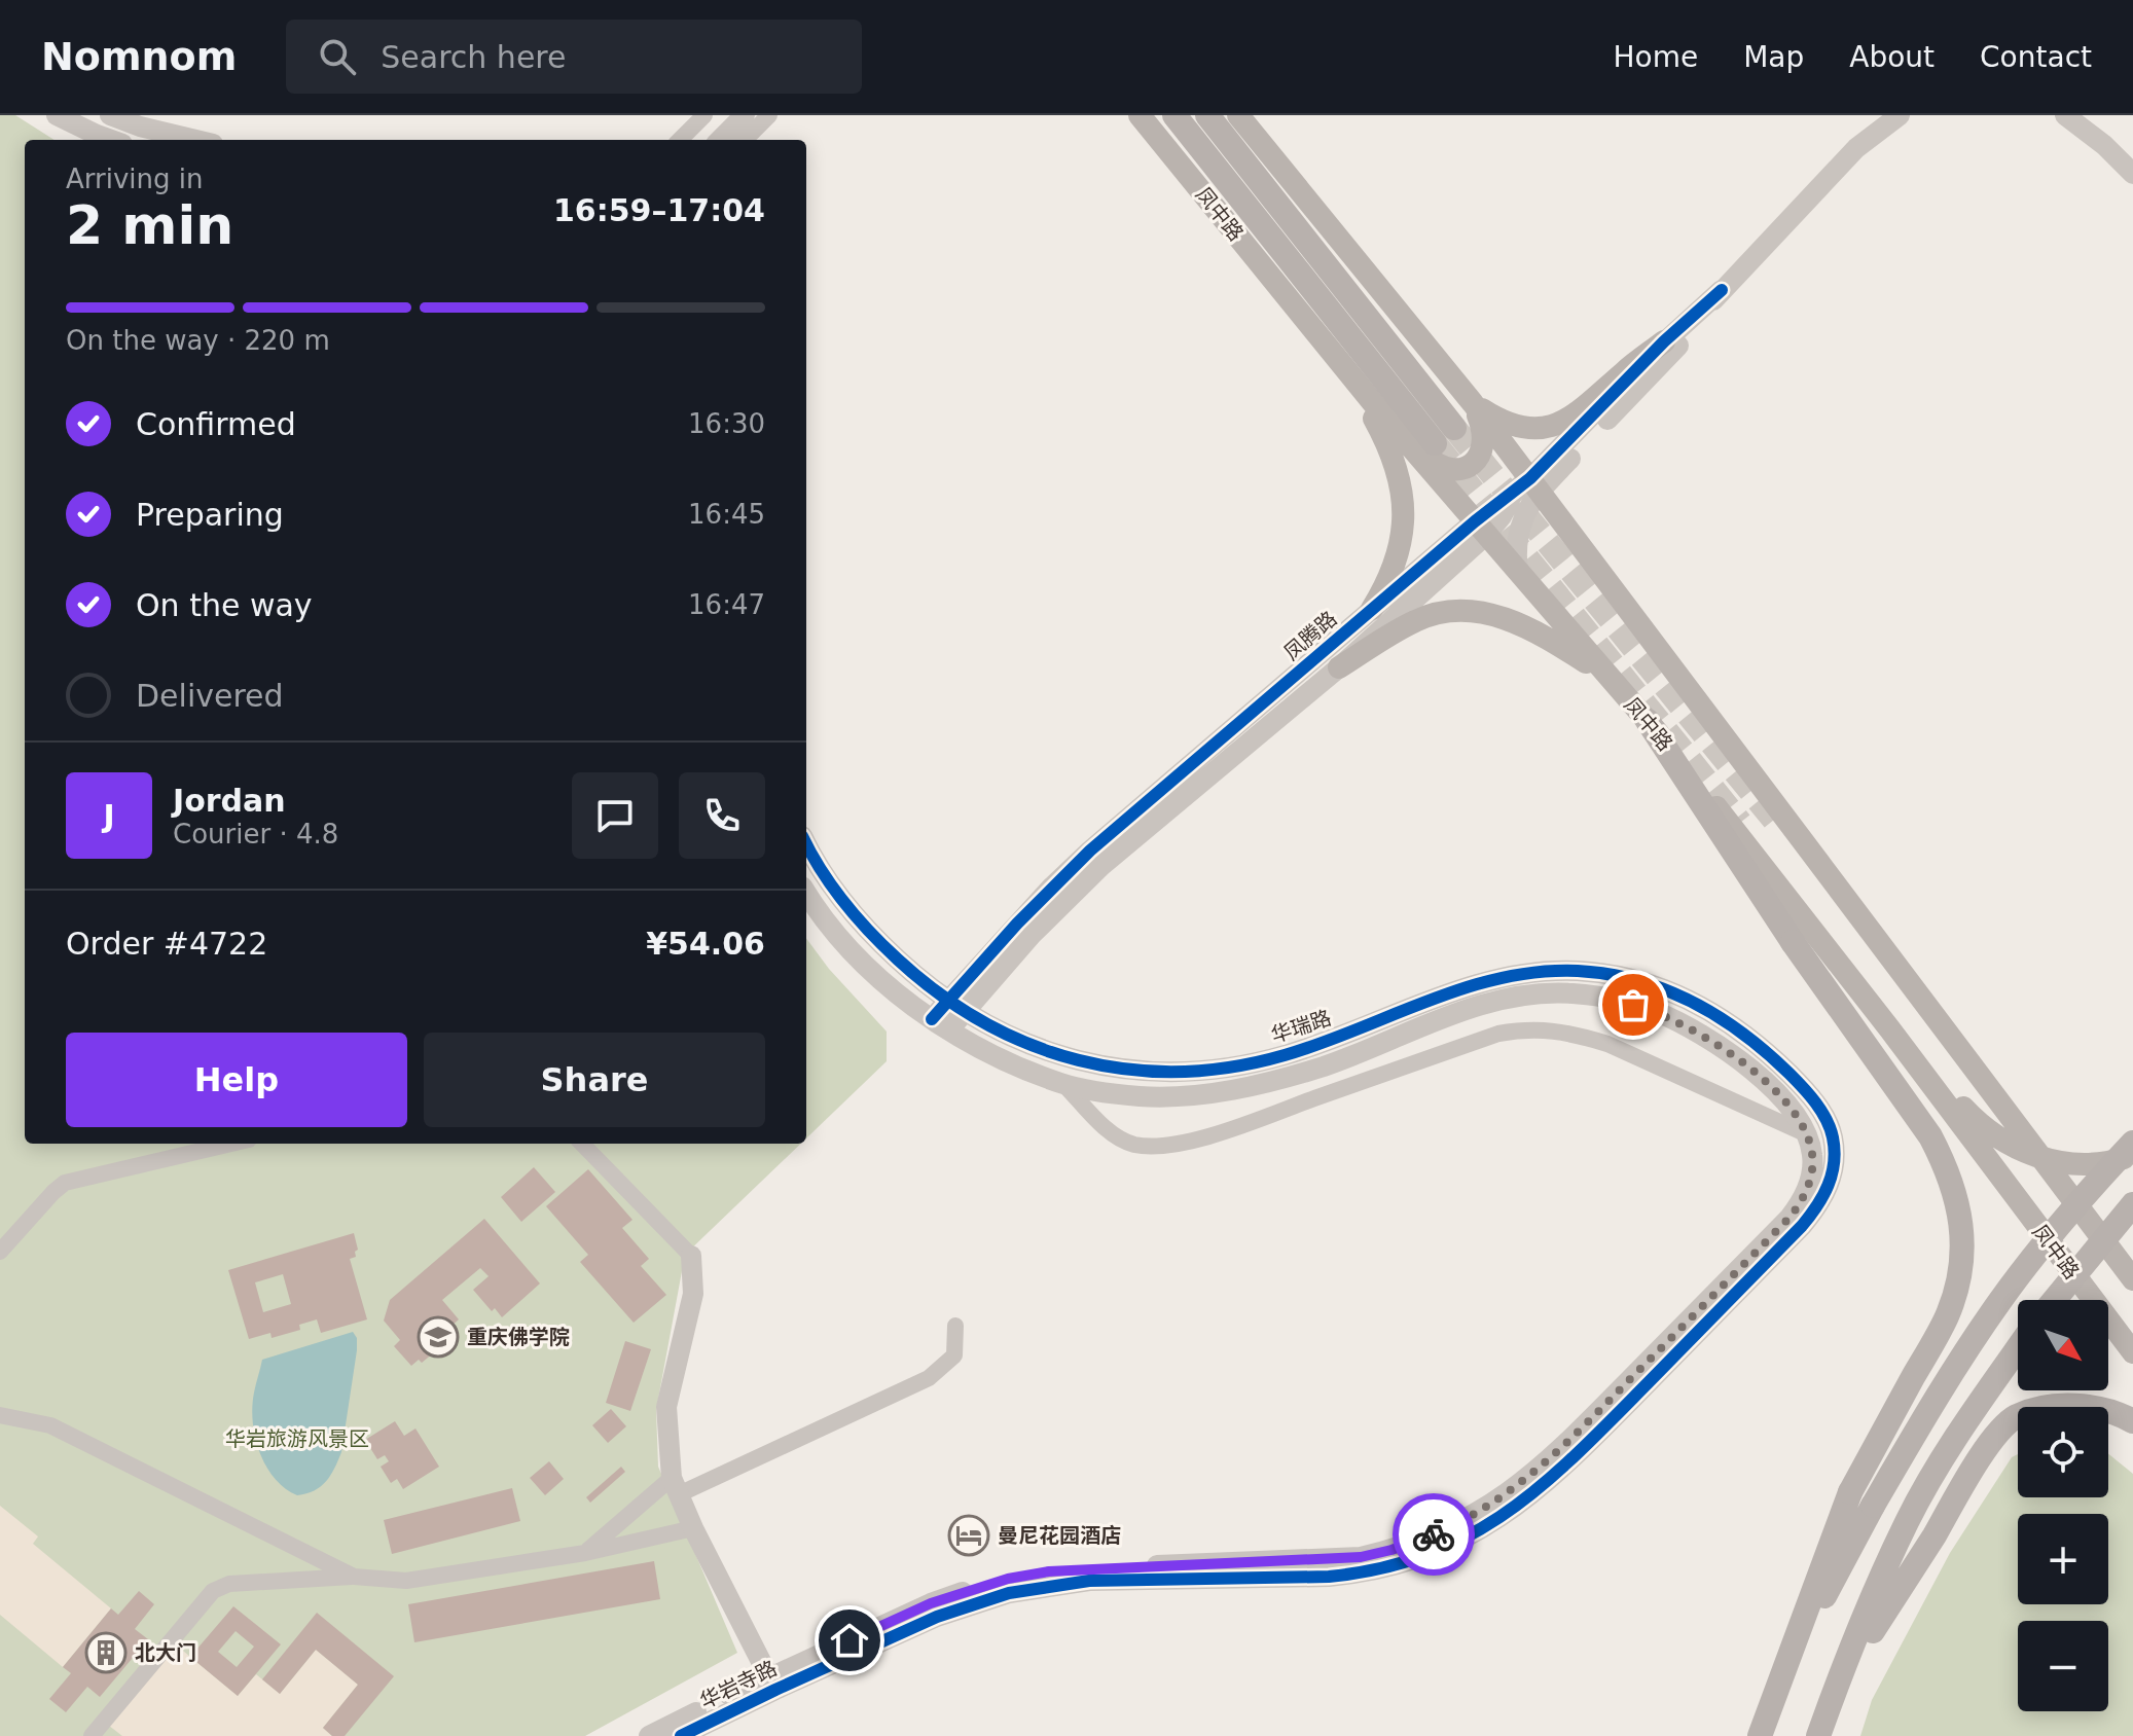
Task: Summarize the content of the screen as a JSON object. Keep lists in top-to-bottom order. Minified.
{"streets":{"main road":["凤中路"],"street":["凤腾路","华瑞路","华岩寺路"]},"crossings":[["凤中路","凤腾路"],["凤腾路","华瑞路"],["华瑞路","华岩寺路"]],"parks":["华岩旅游风景区"],"places":{"school or university":["重庆佛学院"],"hotel":["曼尼花园酒店"],"building":["北大门"]},"north":"bottom right","page":{"header":"Nomnom","search":"Search here","nav":["Home","Map","About","Contact"],"heading":["2 min","Arriving in","16:59–17:04"],"panel":["Jordan","Courier · 4.8","Order #4722","¥54.06"],"bar":"On the way · 220 m","list":[["Confirmed","16:30"],["Preparing","16:45"],["On the way","16:47"],"Delivered"],"round":"J","buttons":["Help","Share"],"map_buttons":["+","−"]}}
